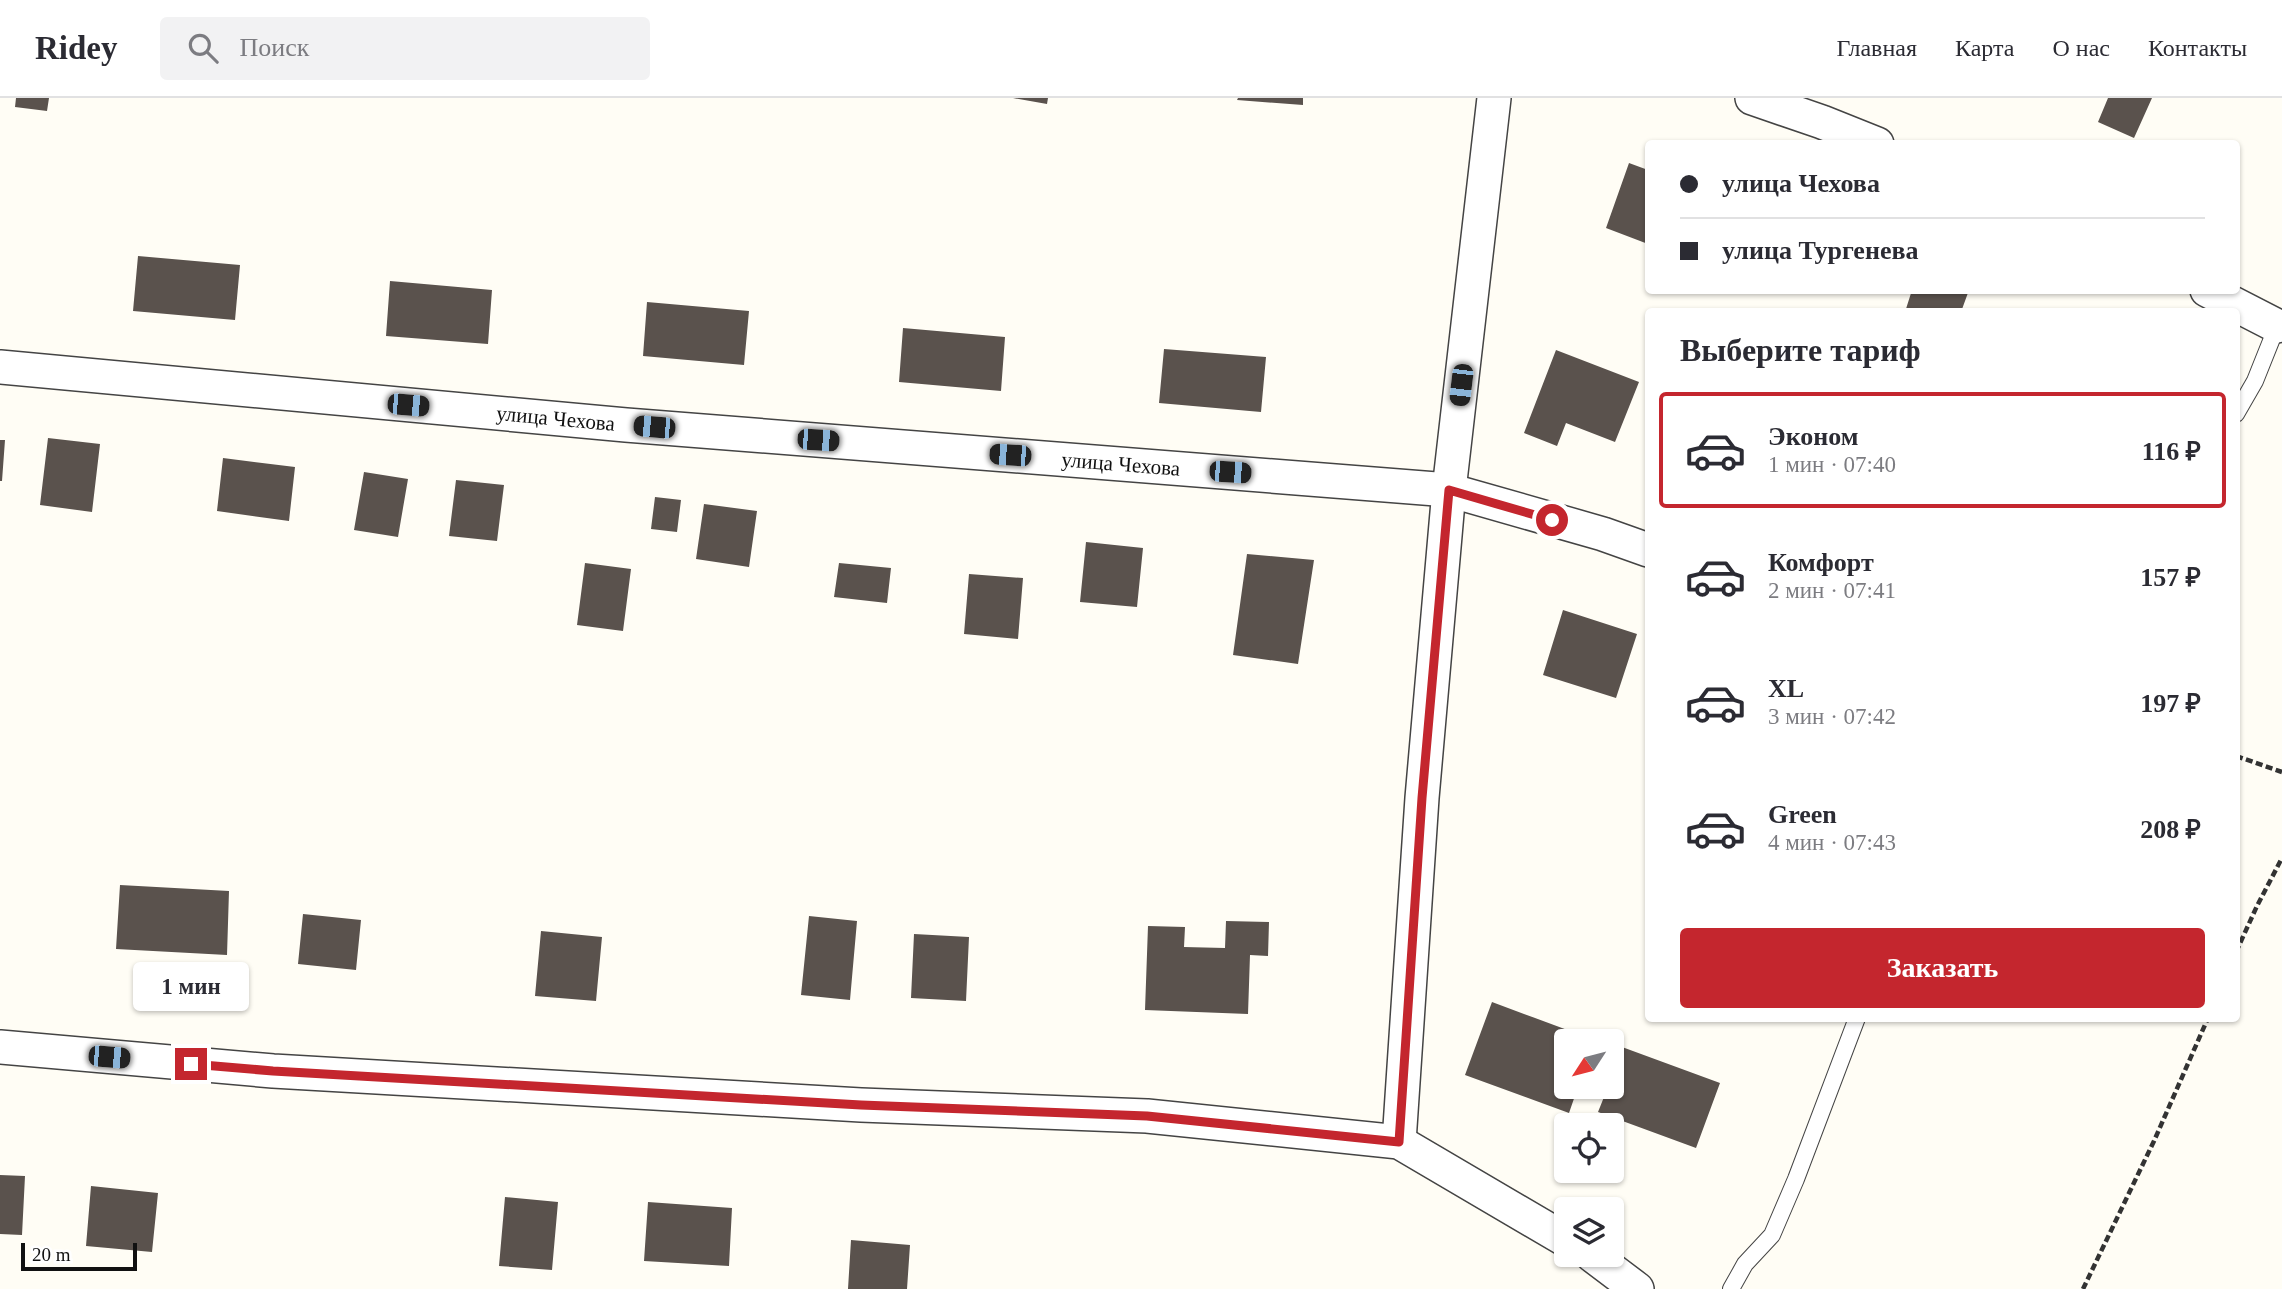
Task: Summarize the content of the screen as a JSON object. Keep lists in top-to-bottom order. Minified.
{"streets":{"street":["улица Чехова"]},"scale_bar":"20 m","north":"bottom left","page":{"header":"Ridey","search":"Поиск","nav":["Главная","Карта","О нас","Контакты"],"banner":["улица Чехова","улица Тургенева"],"heading":"Выберите тариф","list":[{"name":"Эконом","note":"1 мин · 07:40","value":"116 ₽"},{"name":"Комфорт","note":"2 мин · 07:41","value":"157 ₽"},{"name":"XL","note":"3 мин · 07:42","value":"197 ₽"},{"name":"Green","note":"4 мин · 07:43","value":"208 ₽"}],"buttons":"Заказать","bubble":"1 мин","scale":"20 m"}}
